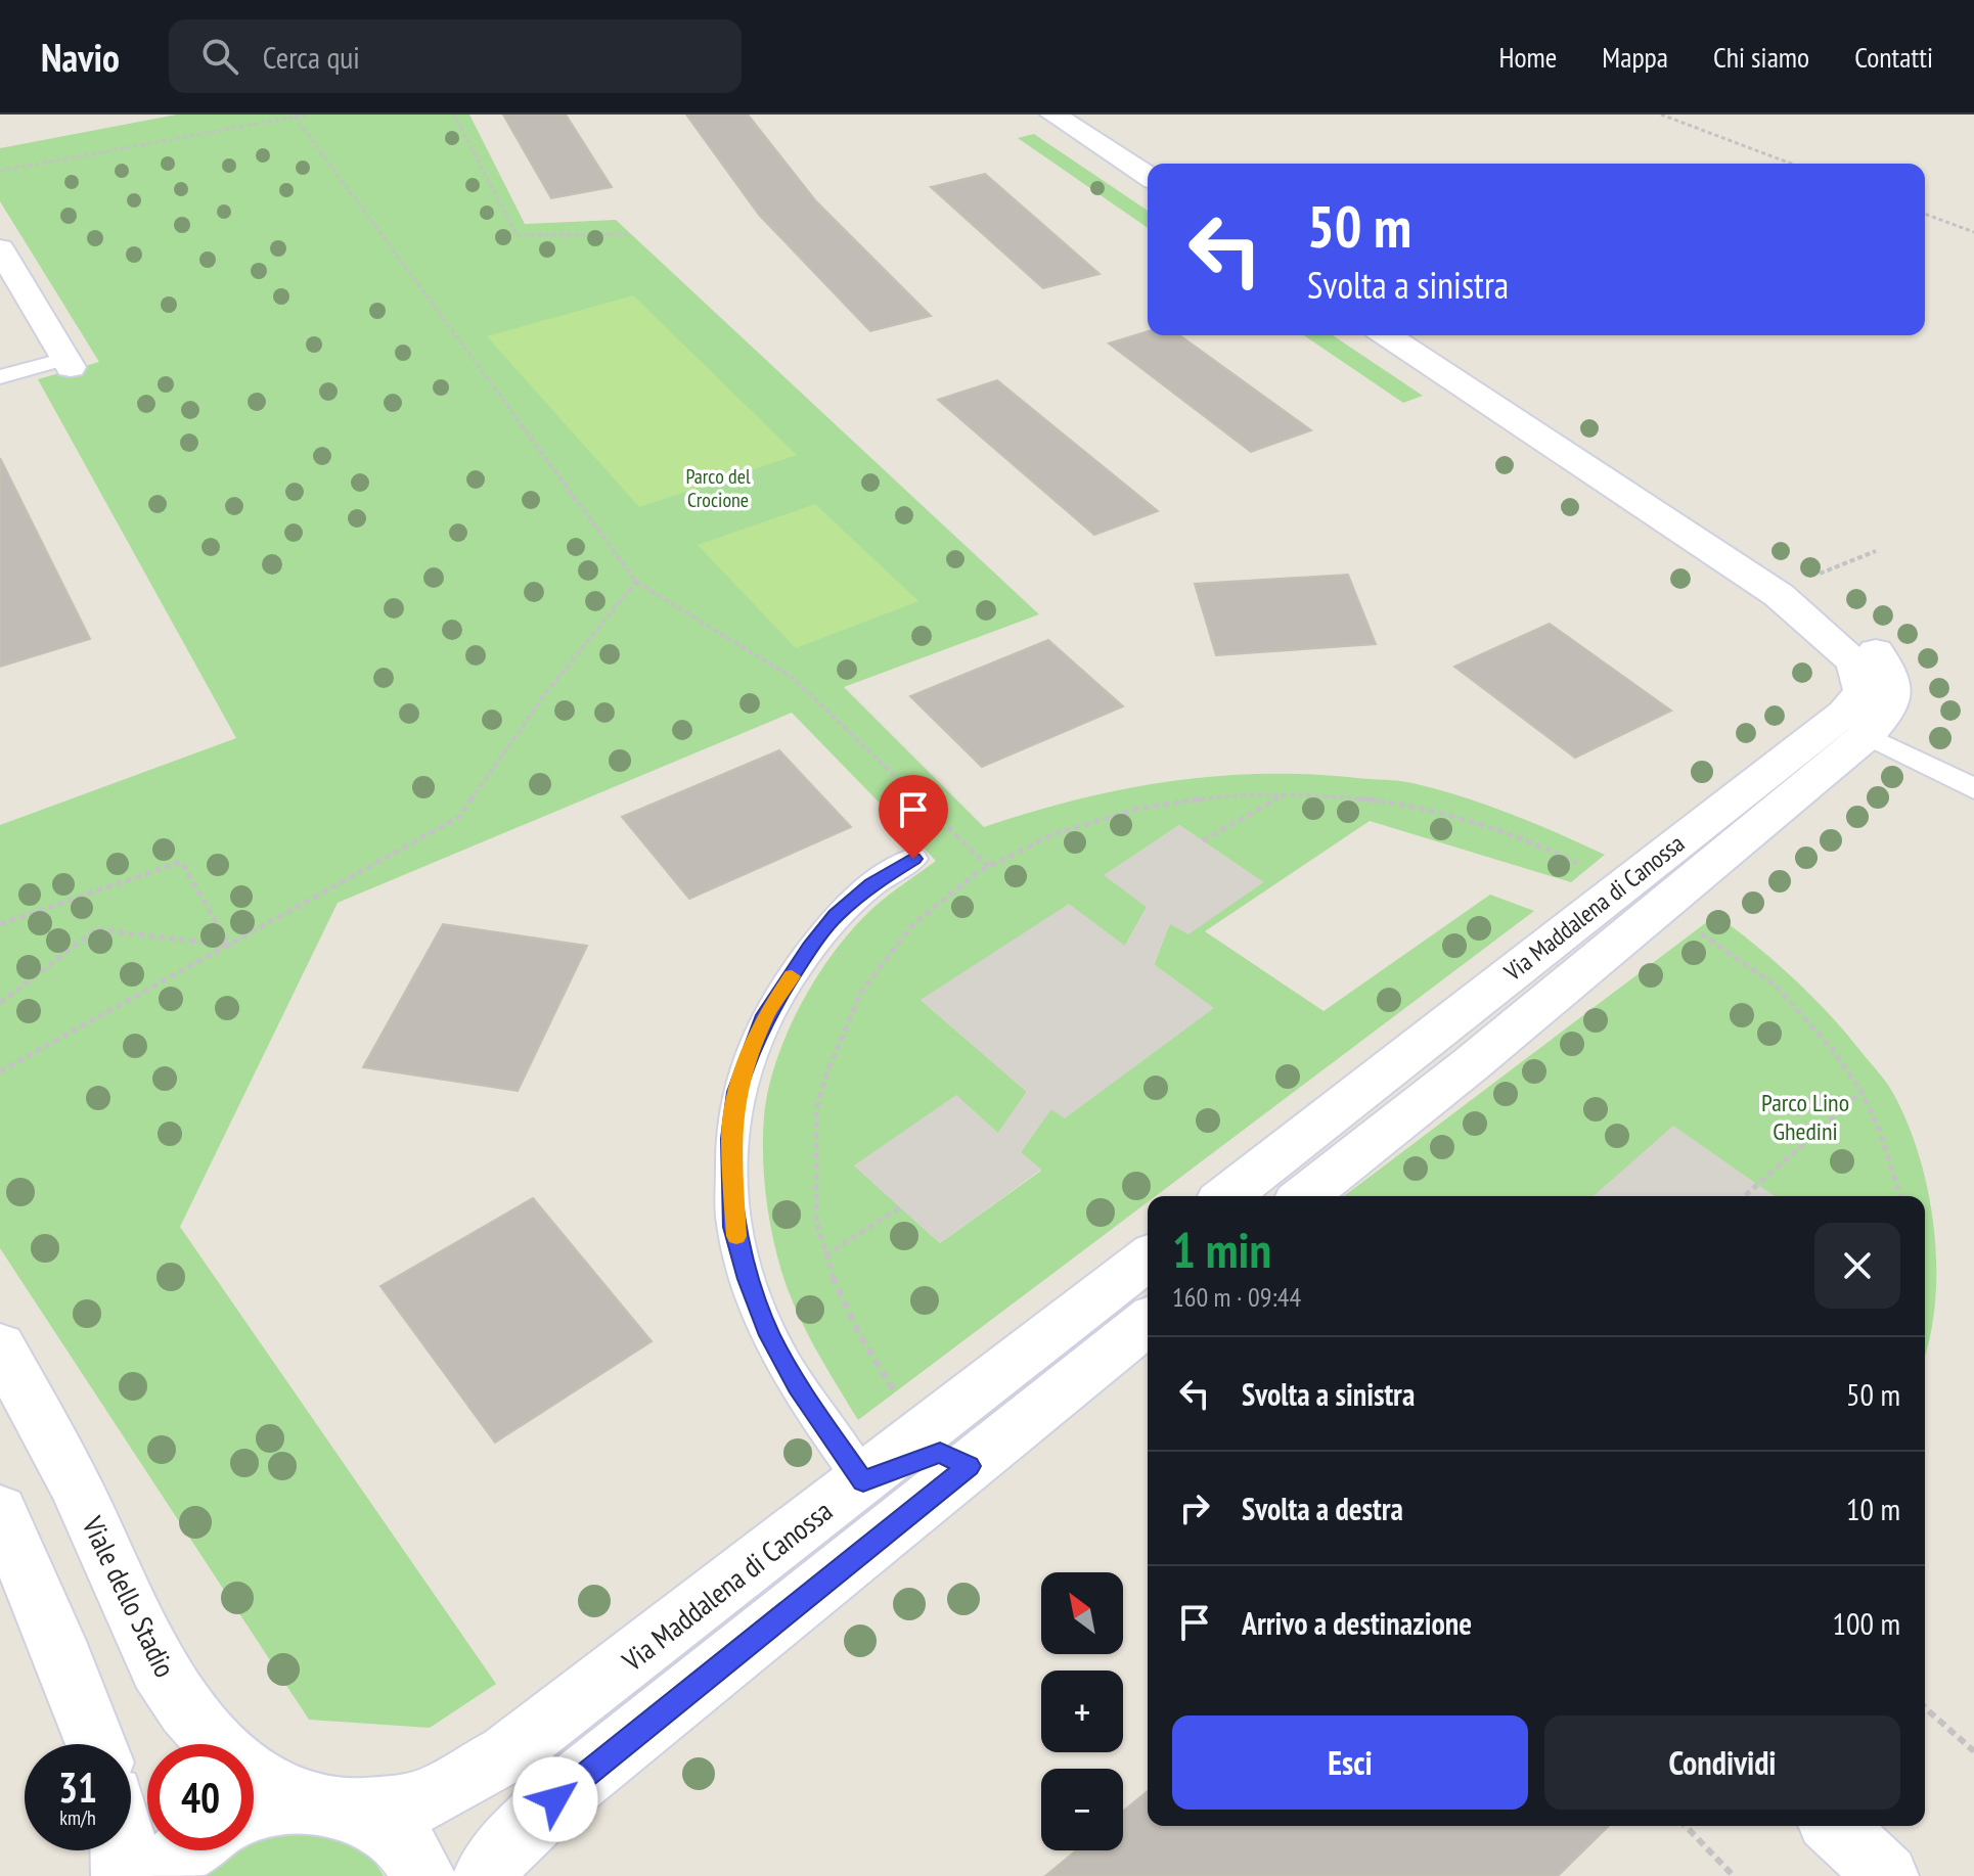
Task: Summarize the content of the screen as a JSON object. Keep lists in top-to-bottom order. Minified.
{"streets":{"street":["Via Maddalena di Canossa","Viale dello Stadio"]},"crossings":[["Via Maddalena di Canossa","Viale dello Stadio"]],"parks":["Parco del Crocione","Parco Lino Ghedini"],"north":"top left","page":{"header":"Navio","search":"Cerca qui","nav":["Home","Mappa","Chi siamo","Contatti"],"turn":["50 m","Svolta a sinistra"],"heading":["1 min","160 m · 09:44"],"list":[{"name":"Svolta a sinistra","value":"50 m"},{"name":"Svolta a destra","value":"10 m"},{"name":"Arrivo a destinazione","value":"100 m"}],"map_buttons":["+","−"],"buttons":["Esci","Condividi"],"speed":"31 km/h","limit":"40"}}
